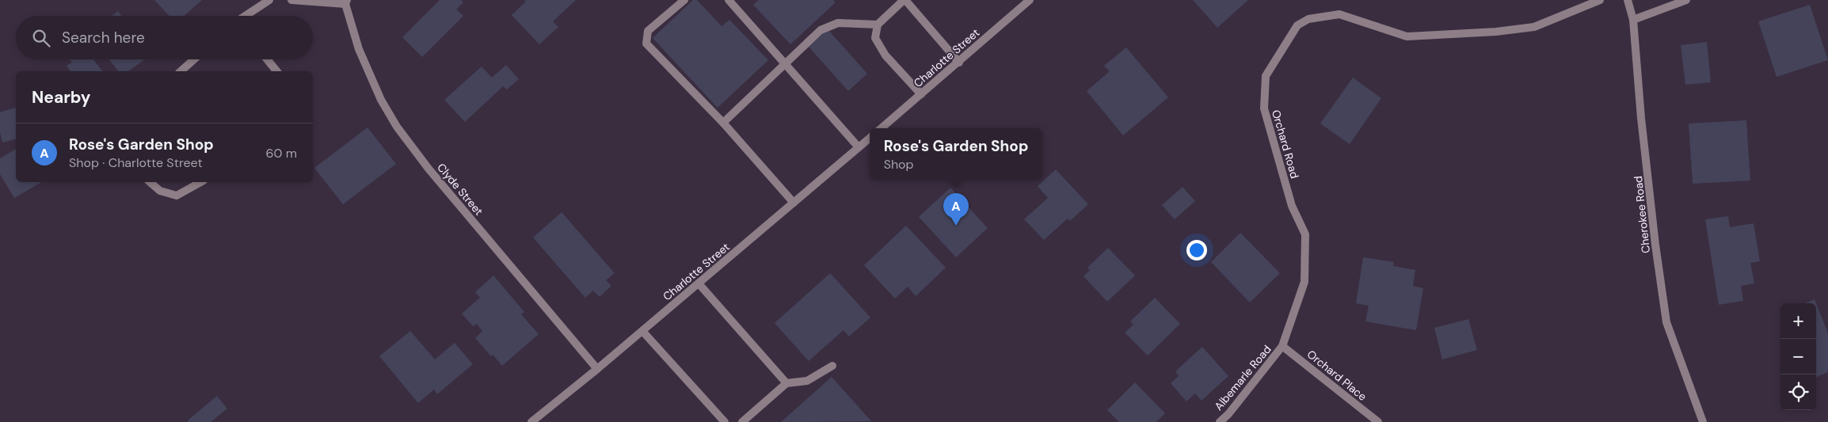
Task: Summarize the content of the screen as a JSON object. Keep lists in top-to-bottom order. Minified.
{"streets":{"street":["Charlotte Street","Orchard Road","Clyde Street","Cherokee Road","Orchard Place","Albemarle Road"]},"crossings":[["Charlotte Street","Clyde Street"],["Orchard Road","Orchard Place"],["Orchard Road","Albemarle Road"],["Orchard Place","Albemarle Road"]],"page":{"search":"Search here","heading":"Nearby","list":[{"mark":"A","name":"Rose's Garden Shop","note":"Shop · Charlotte Street","value":"60 m"}],"popup":["Rose's Garden Shop","Shop"],"pins":"A","map_buttons":["+","−"]}}
